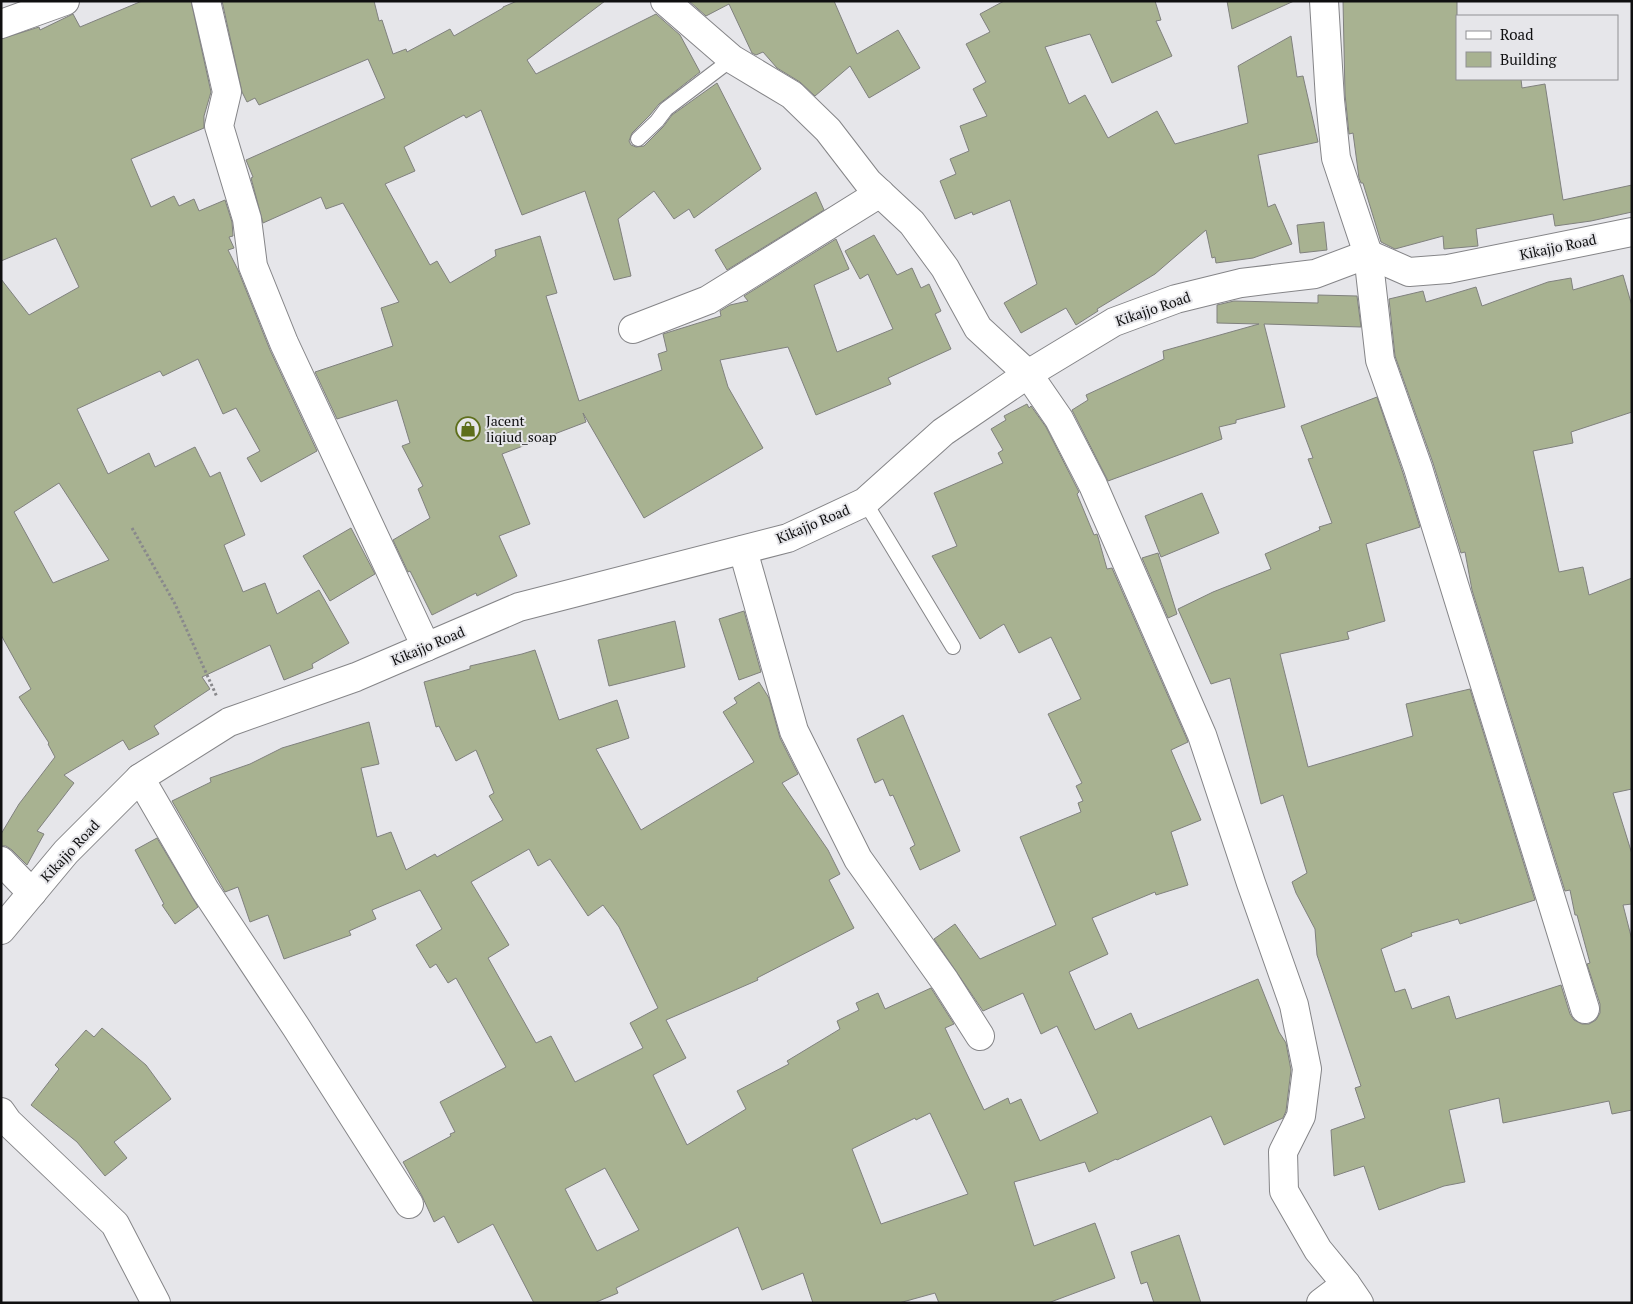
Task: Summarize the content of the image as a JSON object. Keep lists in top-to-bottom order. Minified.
{"streets":{"street":["Kikajjo Road"]},"places":{"shop":["Jacent liqiud_soap"]},"legend":["Road","Building"]}
